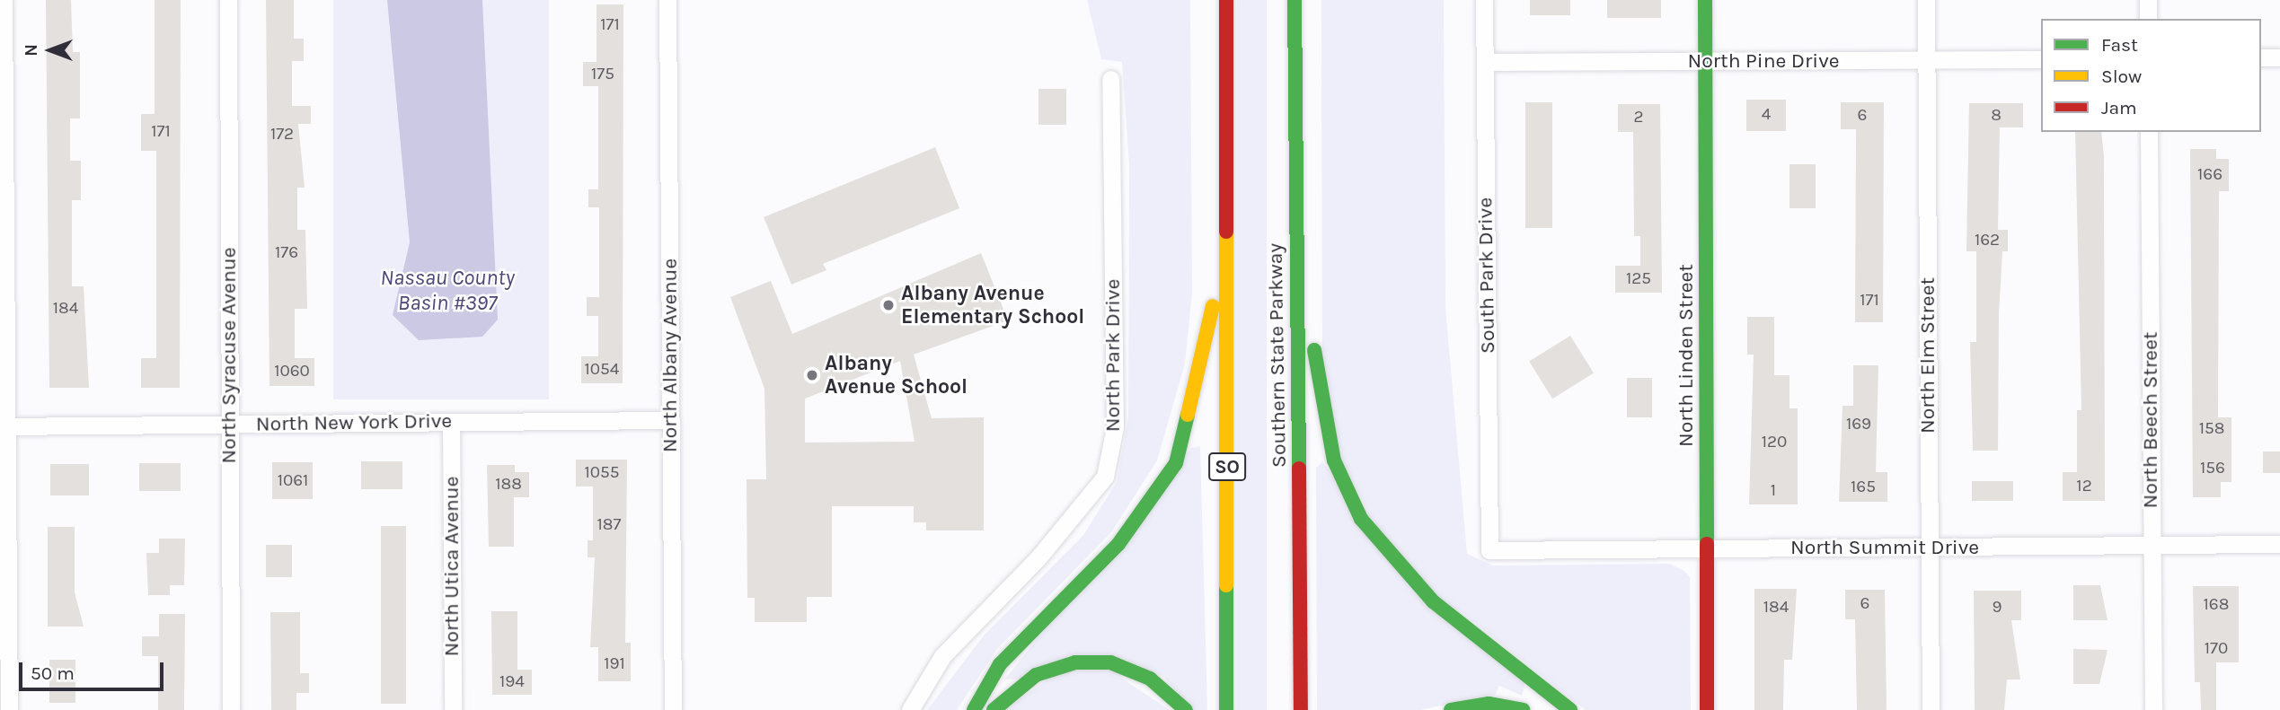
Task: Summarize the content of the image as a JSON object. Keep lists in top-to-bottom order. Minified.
{"streets":{"main road":["Southern State Parkway","North Linden Street","SO"],"street":["North Pine Drive","South Park Drive","North Syracuse Avenue","North Albany Avenue","North Park Drive","North Elm Street","North Beech Street","North New York Drive","North Summit Drive","North Utica Avenue"]},"crossings":[["North Pine Drive","South Park Drive"],["North Pine Drive","North Linden Street"],["North Pine Drive","North Elm Street"],["South Park Drive","North Summit Drive"],["North Syracuse Avenue","North New York Drive"],["North Albany Avenue","North New York Drive"],["North Linden Street","North Summit Drive"],["North Elm Street","North Summit Drive"],["North Beech Street","North Summit Drive"],["North New York Drive","North Utica Avenue"]],"water":["Nassau County Basin #397"],"places":["Albany Avenue Elementary School","Albany Avenue School"],"house_numbers":["171","175","4","6","8","2","171","172","166","162","176","125","171","184","1054","1060","169","158","120","156","1055","1061","188","12","165","1","187","6","168","184","9","170","191","194"],"legend":["Fast","Slow","Jam"],"scale_bar":"50 m","north":"left"}
